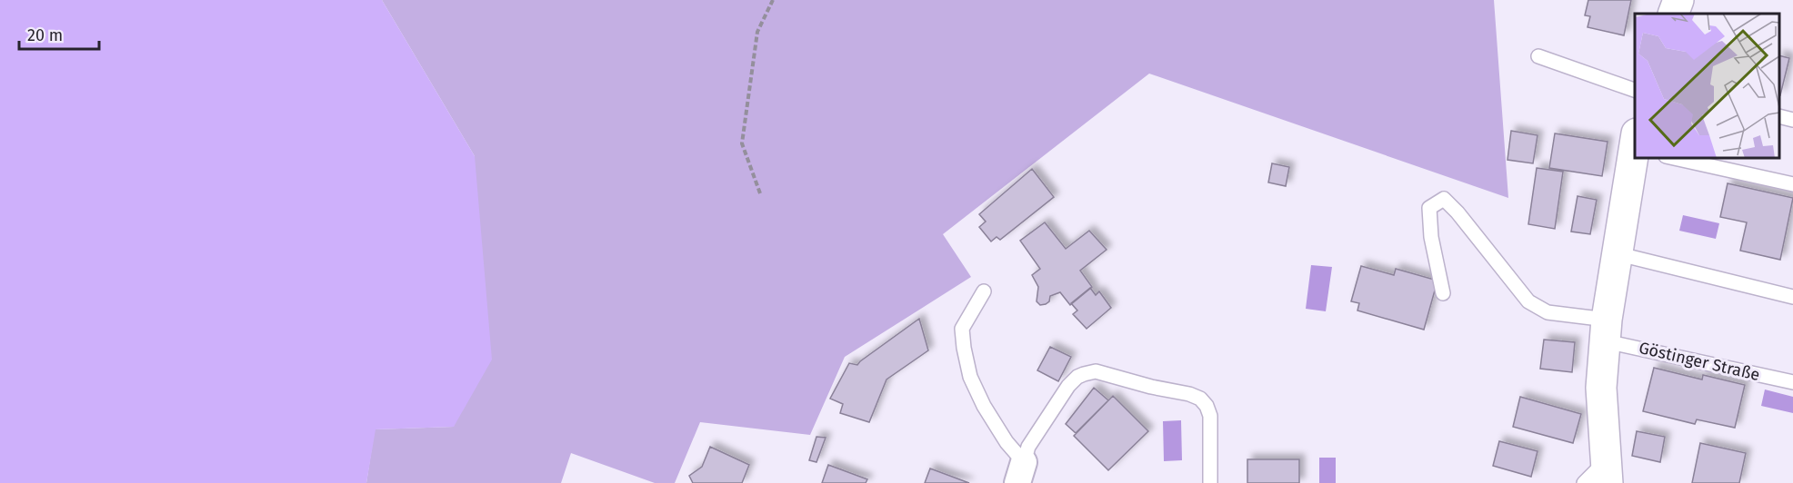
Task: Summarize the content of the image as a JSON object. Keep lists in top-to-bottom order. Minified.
{"streets":{"lane":["Göstinger Straße"]},"scale_bar":"20 m"}
